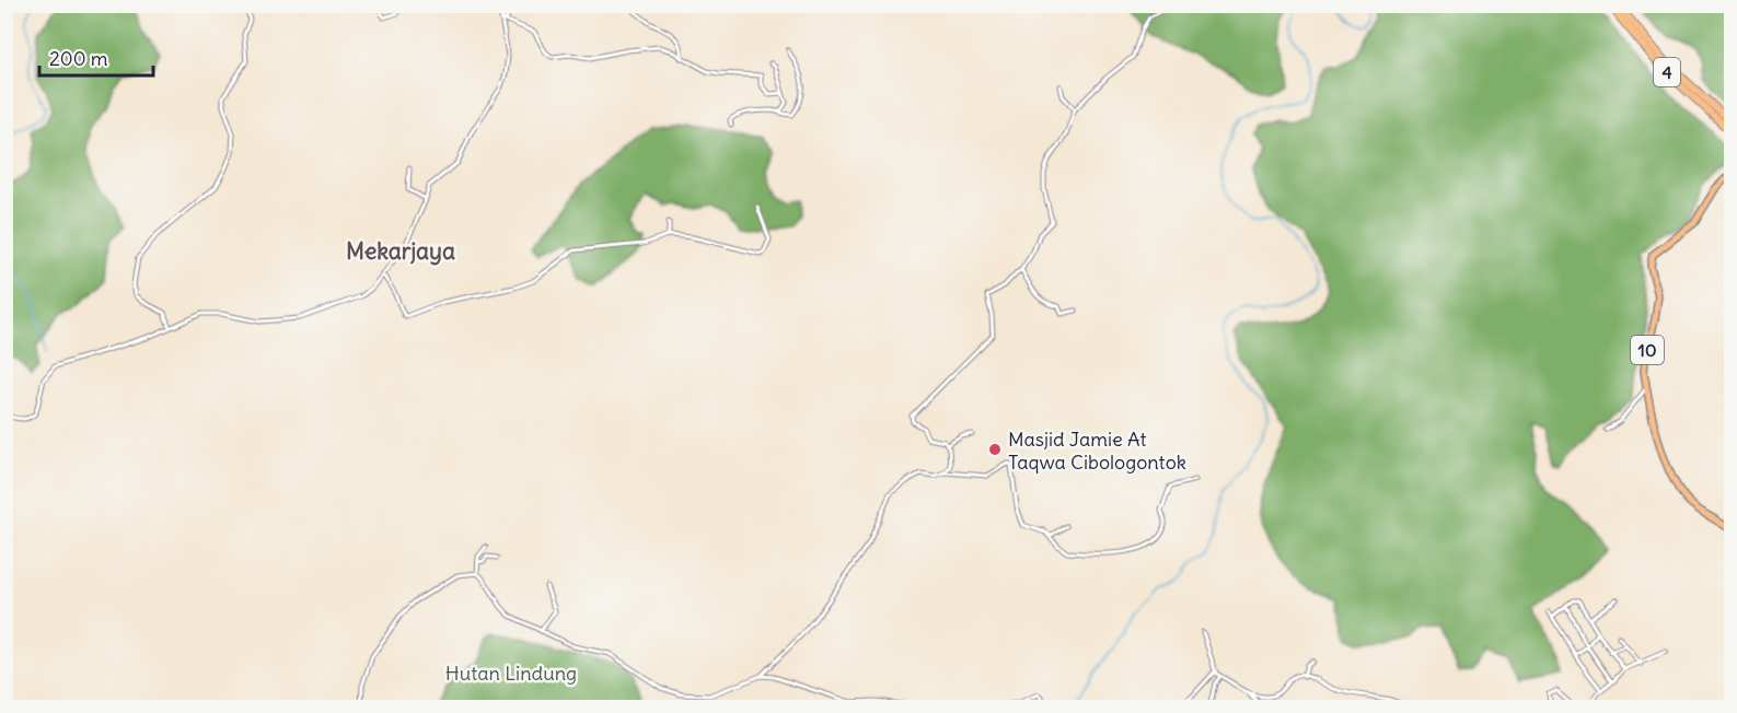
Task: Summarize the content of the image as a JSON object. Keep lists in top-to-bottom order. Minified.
{"streets":{"highway":["4","10"]},"districts":["Mekarjaya"],"parks":["Hutan Lindung"],"places":["Masjid Jamie At Taqwa Cibologontok"],"scale_bar":"200 m"}
